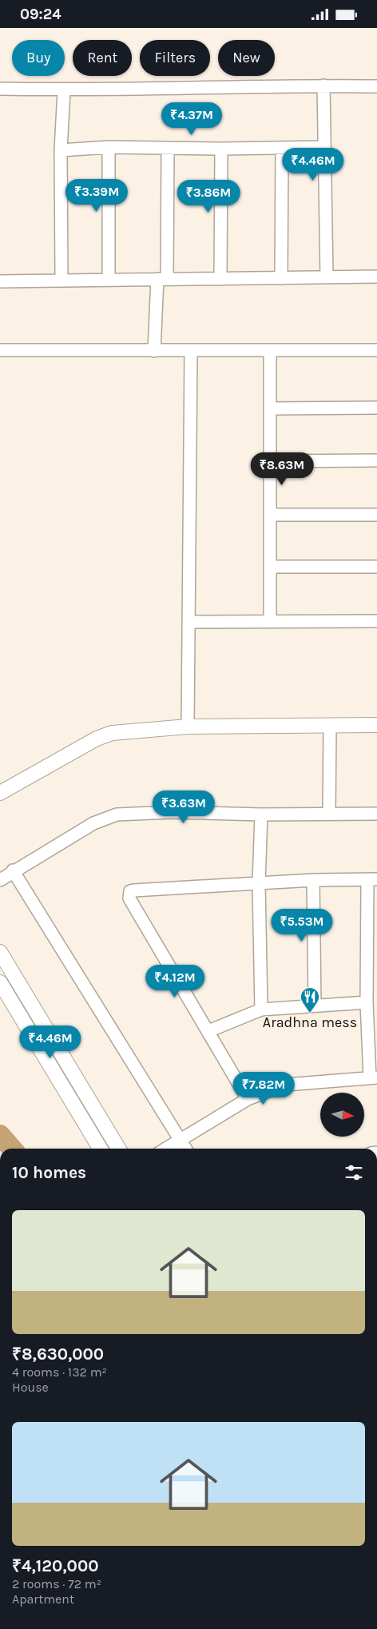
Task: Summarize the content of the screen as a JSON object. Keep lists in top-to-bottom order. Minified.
{"places":{"restaurant":["Aradhna mess"]},"north":"right","page":{"status":"09:24","chip":["Buy","Rent","Filters","New"],"price":["₹4.37M","₹4.46M","₹3.39M","₹3.86M","₹8.63M","₹3.63M","₹5.53M","₹4.12M","₹4.46M","₹7.82M"],"heading":"10 homes","list":[{"name":"₹8,630,000","note":"4 rooms · 132 m² · House"},{"name":"₹4,120,000","note":"2 rooms · 72 m² · Apartment"}]}}
